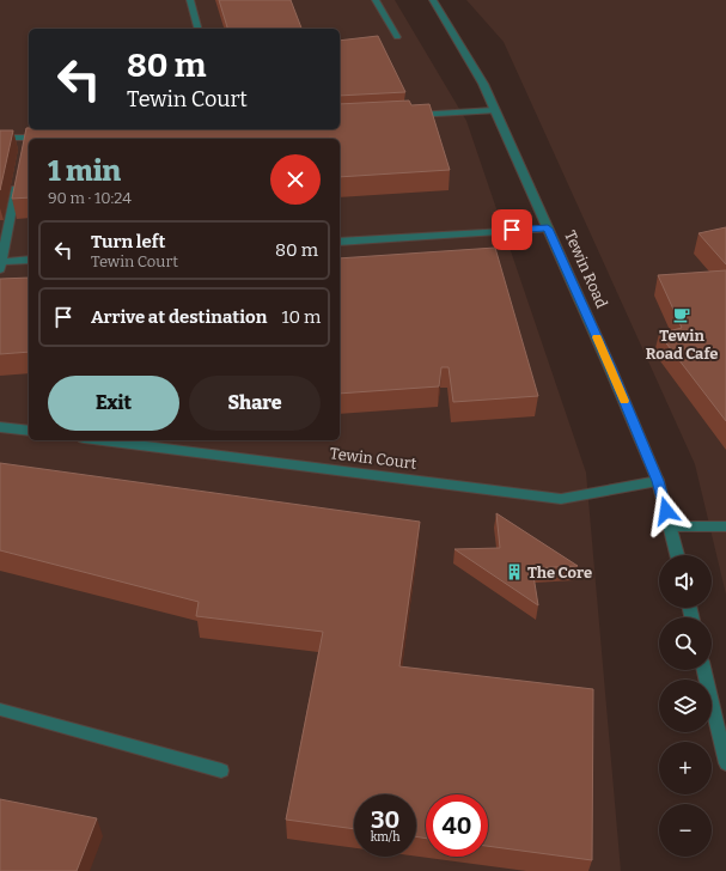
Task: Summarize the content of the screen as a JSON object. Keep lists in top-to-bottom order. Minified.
{"streets":{"street":["Tewin Road","Tewin Court"]},"crossings":[["Tewin Road","Tewin Court"]],"places":{"cafe":["Tewin Road Cafe"],"building":["The Core"]},"page":{"turn":["80 m","Tewin Court"],"heading":["1 min","90 m · 10:24"],"list":[{"name":"Turn left","note":"Tewin Court","value":"80 m"},{"name":"Arrive at destination","value":"10 m"}],"buttons":["Exit","Share"],"map_buttons":["+","−"],"speed":"30 km/h","limit":"40"}}
